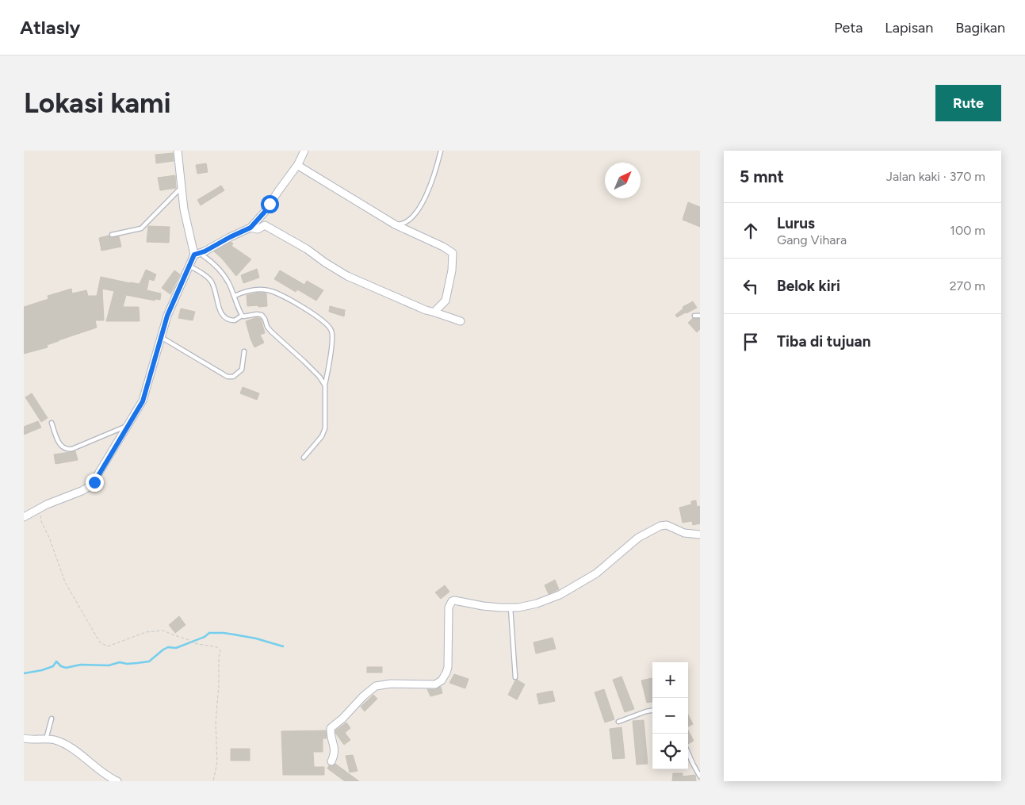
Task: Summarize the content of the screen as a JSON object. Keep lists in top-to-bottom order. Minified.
{"north":"top right","page":{"header":"Atlasly","nav":["Peta","Lapisan","Bagikan"],"buttons":"Rute","title":"Lokasi kami","heading":["5 mnt","Jalan kaki · 370 m"],"list":[["Lurus","Gang Vihara","100 m"],["Belok kiri","270 m"],"Tiba di tujuan"],"map_buttons":["+","−"]}}
